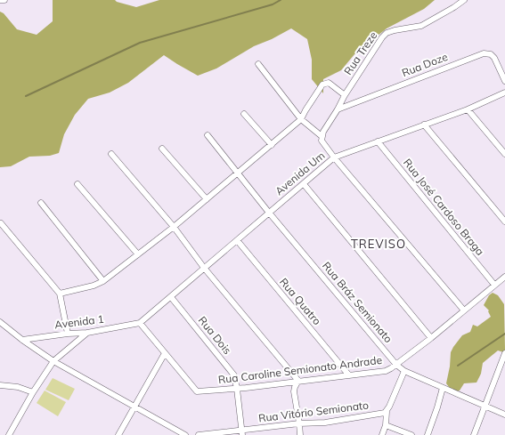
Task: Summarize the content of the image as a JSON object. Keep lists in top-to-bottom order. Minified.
{"streets":{"street":["Rua Treze","Rua Doze","Avenida Um","Rua José Cardoso Braga","Rua Quatro","Rua Bráz Semionato","Avenida 1","Rua Dois","Rua Caroline Semionato Andrade","Rua Vitório Semionato"]},"crossings":[["Rua Treze","Rua Doze"],["Avenida Um","Rua José Cardoso Braga"],["Avenida Um","Rua Quatro"],["Avenida Um","Rua Bráz Semionato"],["Avenida Um","Avenida 1"],["Avenida Um","Rua Dois"],["Avenida Um","Rua Caroline Semionato Andrade"],["Rua José Cardoso Braga","Rua Caroline Semionato Andrade"],["Rua Quatro","Rua Caroline Semionato Andrade"],["Rua Bráz Semionato","Rua Caroline Semionato Andrade"],["Avenida 1","Rua Caroline Semionato Andrade"],["Rua Dois","Rua Caroline Semionato Andrade"],["Rua Dois","Rua Vitório Semionato"]],"districts":["TREVISO"]}
